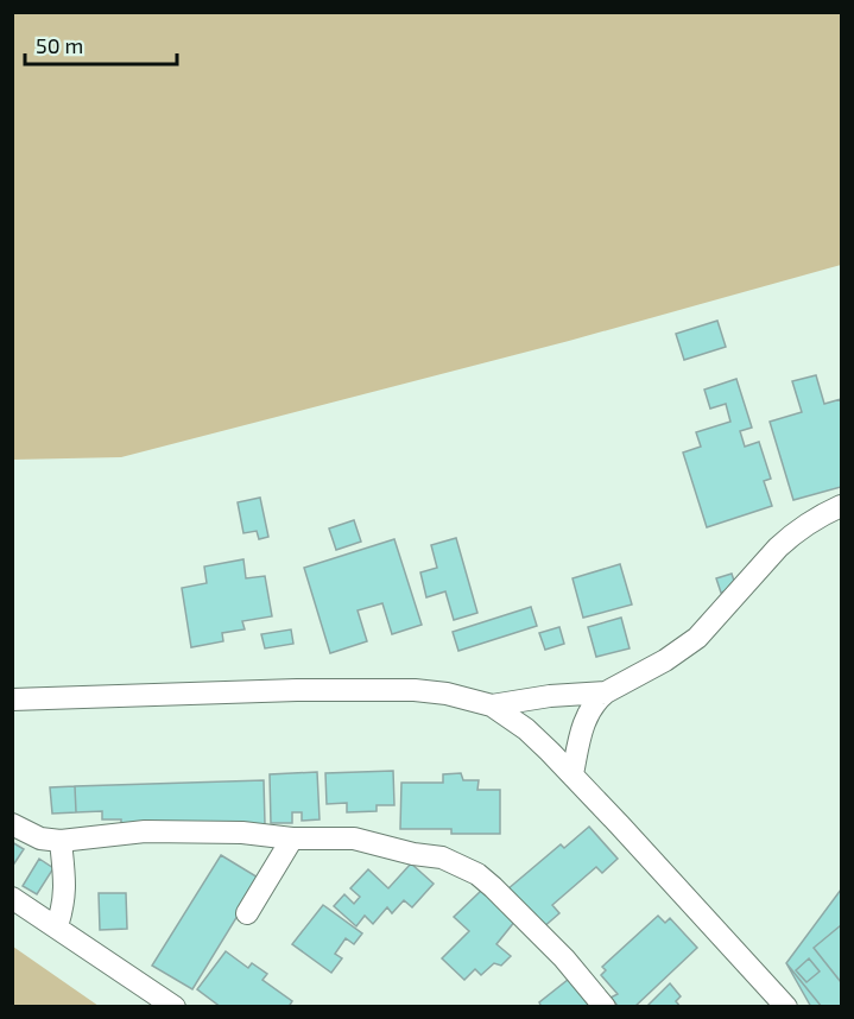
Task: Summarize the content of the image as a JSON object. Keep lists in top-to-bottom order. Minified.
{"scale_bar":"50 m"}
